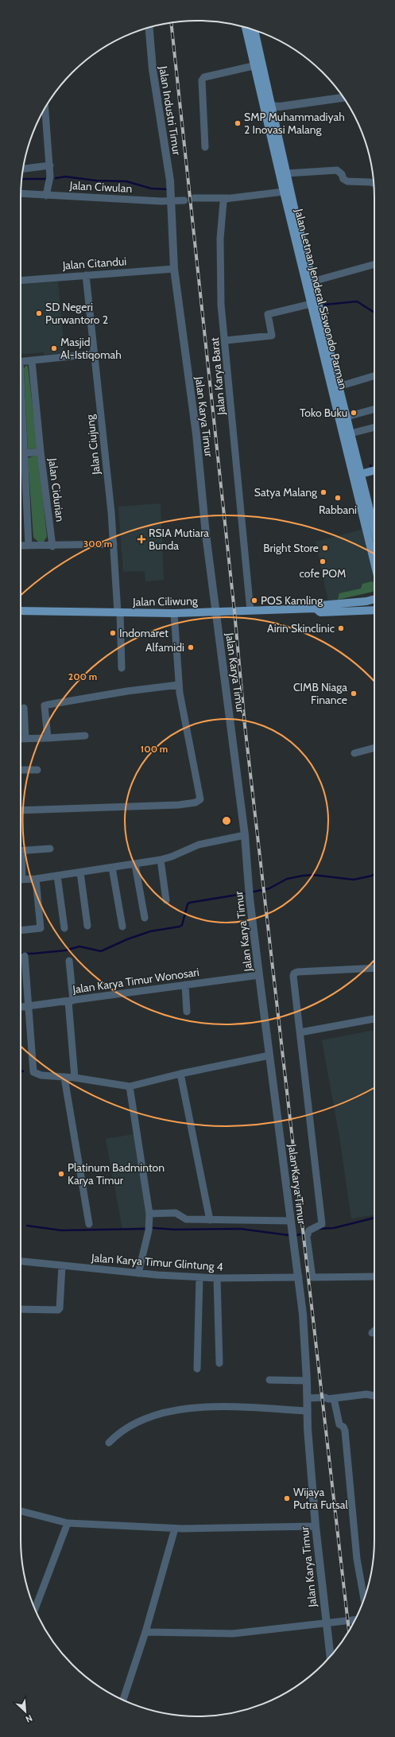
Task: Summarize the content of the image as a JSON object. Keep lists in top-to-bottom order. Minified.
{"streets":{"main road":["Jalan Letnan Jenderal Siswondo Parman","Jalan Ciliwung"],"street":["Jalan Industri Timur","Jalan Ciwulan","Jalan Citandui","Jalan Karya Barat","Jalan Karya Timur","Jalan Ciujung","Jalan Cidurian","Jalan Karya Timur Wonosari","Jalan Karya Timur Glintung 4"]},"crossings":[["Jalan Industri Timur","Jalan Ciwulan"],["Jalan Industri Timur","Jalan Karya Timur"],["Jalan Ciwulan","Jalan Karya Timur"],["Jalan Citandui","Jalan Karya Timur"],["Jalan Citandui","Jalan Ciujung"],["Jalan Karya Barat","Jalan Ciliwung"],["Jalan Karya Timur","Jalan Ciliwung"],["Jalan Karya Timur","Jalan Karya Timur Wonosari"],["Jalan Karya Timur","Jalan Karya Timur Glintung 4"],["Jalan Ciujung","Jalan Ciliwung"]],"places":{"other":["SMP Muhammadiyah 2 Inovasi Malang","SD Negeri Purwantoro 2","Masjid Al-Istiqomah","Toko Buku","Satya Malang","Rabbani","Bright Store","cofe POM","POS Kamling","Airin Skinclinic","Indomaret","Alfamidi","CIMB Niaga Finance","Platinum Badminton Karya Timur","Wijaya Putra Futsal"],"health":["RSIA Mutiara Bunda"]},"north":"bottom right","rings":["300 m","200 m","100 m"]}
